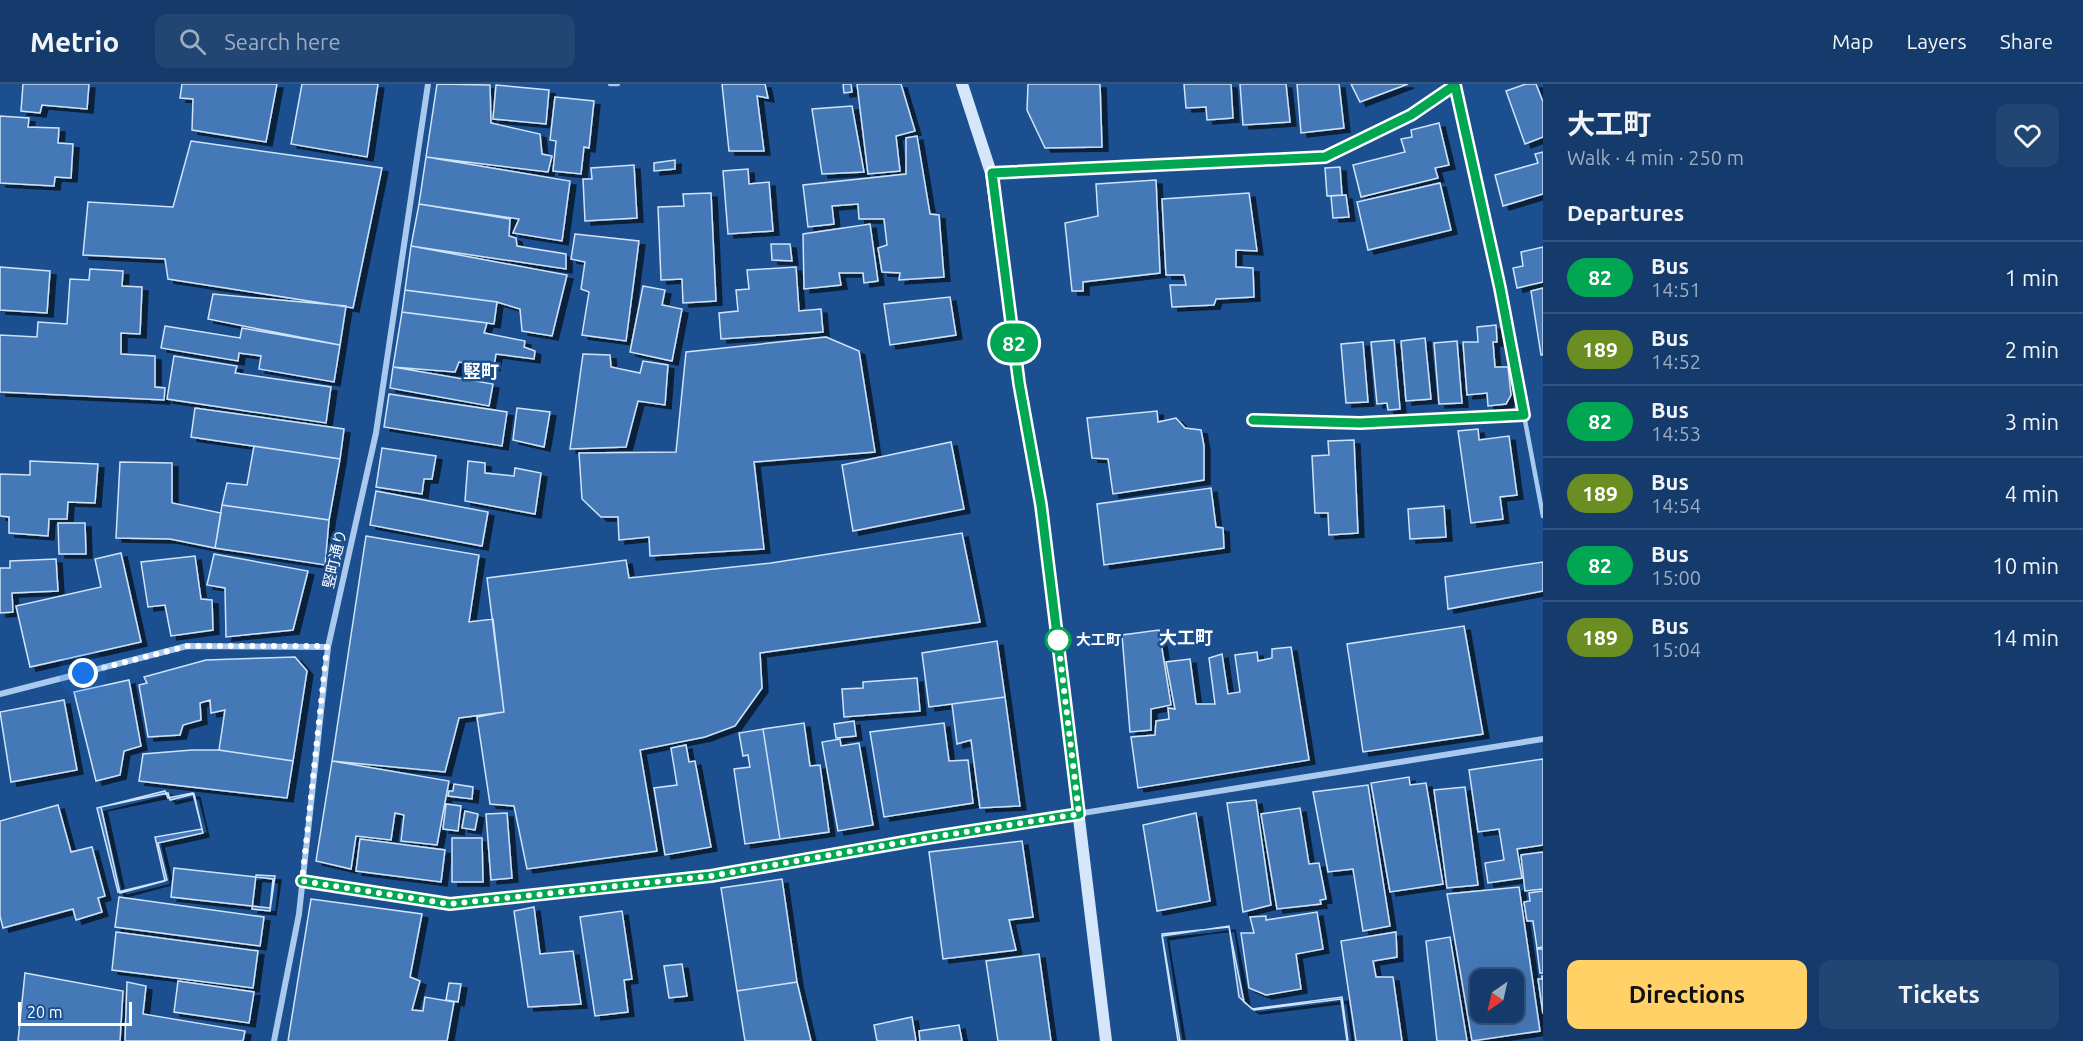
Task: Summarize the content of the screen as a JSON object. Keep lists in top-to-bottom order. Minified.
{"streets":{"street":["竪町通り"]},"districts":["竪町","大工町"],"places":["大工町"],"lines":["bus line 82"],"scale_bar":"20 m","north":"bottom left","page":{"header":"Metrio","search":"Search here","nav":["Map","Layers","Share"],"on_map":"82","heading":[["大工町","Walk · 4 min · 250 m"],"Departures"],"list":[{"mark":"82","name":"Bus","note":"14:51","value":"1 min"},{"mark":"189","name":"Bus","note":"14:52","value":"2 min"},{"mark":"82","name":"Bus","note":"14:53","value":"3 min"},{"mark":"189","name":"Bus","note":"14:54","value":"4 min"},{"mark":"82","name":"Bus","note":"15:00","value":"10 min"},{"mark":"189","name":"Bus","note":"15:04","value":"14 min"}],"buttons":["Directions","Tickets"],"scale":"20 m"}}
